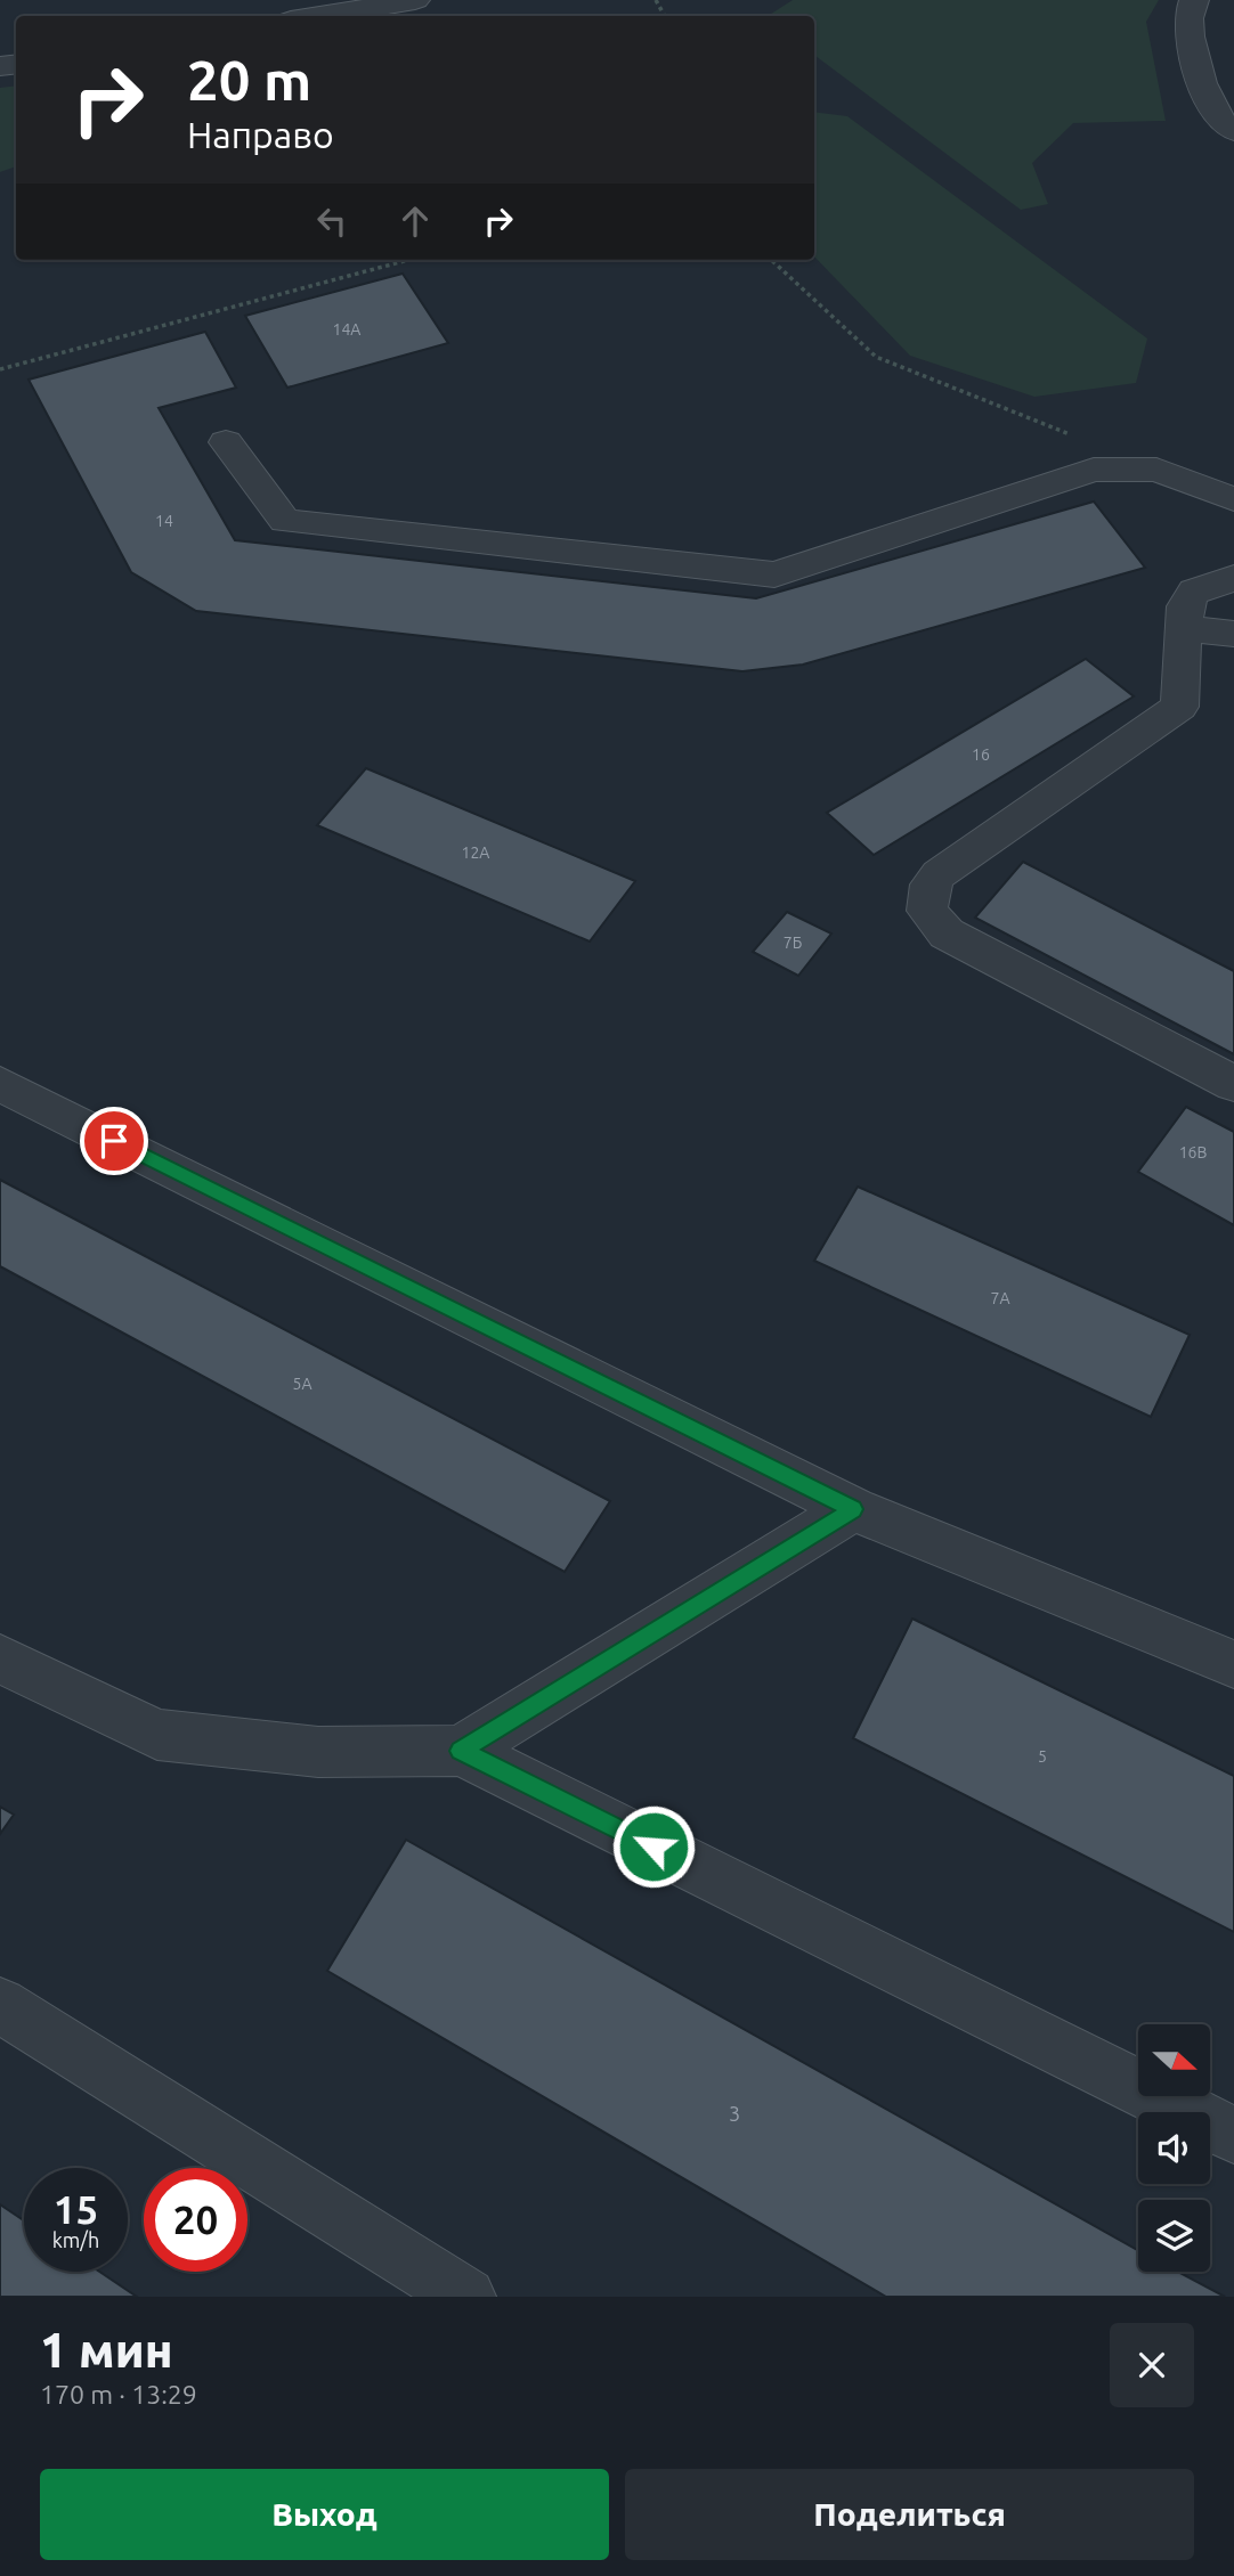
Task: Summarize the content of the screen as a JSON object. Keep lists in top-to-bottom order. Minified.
{"house_numbers":["14А","14","16","12А","7Б","16В","7А","5А","5","3"],"north":"right","page":{"turn":["20 m","Направо"],"speed":"15 km/h","limit":"20","heading":["1 мин","170 m · 13:29"],"buttons":["Выход","Поделиться"]}}
